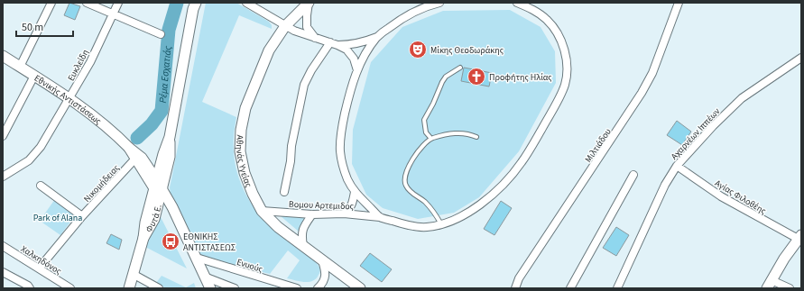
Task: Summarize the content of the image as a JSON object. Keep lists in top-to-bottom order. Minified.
{"streets":{"street":["Ευκλείδη","Εθνικής Αντιστάσεως","Αχαρνέων Ιππέων","Μιλτιάδου","Αθηνάς Υγείας","Νικομήδειας","Αγίας Φιλοθέης","Βομου Αρτεμιδος","Φυτά Ε.","Χαλκηδόνος","Ενυούς"]},"crossings":[["Ευκλείδη","Εθνικής Αντιστάσεως"],["Εθνικής Αντιστάσεως","Νικομήδειας"],["Εθνικής Αντιστάσεως","Φυτά Ε."],["Εθνικής Αντιστάσεως","Ενυούς"],["Αχαρνέων Ιππέων","Αγίας Φιλοθέης"],["Αθηνάς Υγείας","Βομου Αρτεμιδος"],["Νικομήδειας","Χαλκηδόνος"]],"water":["Ρέμα Εσχατιάς"],"parks":["Park of Alana"],"places":{"theatre":["Μίκης Θεοδωράκης"],"church":["Προφήτης Ηλίας"],"bus stop":["ΕΘΝΙΚΗΣ ΑΝΤΙΣΤΑΣΕΩΣ"]},"scale_bar":"50 m"}
